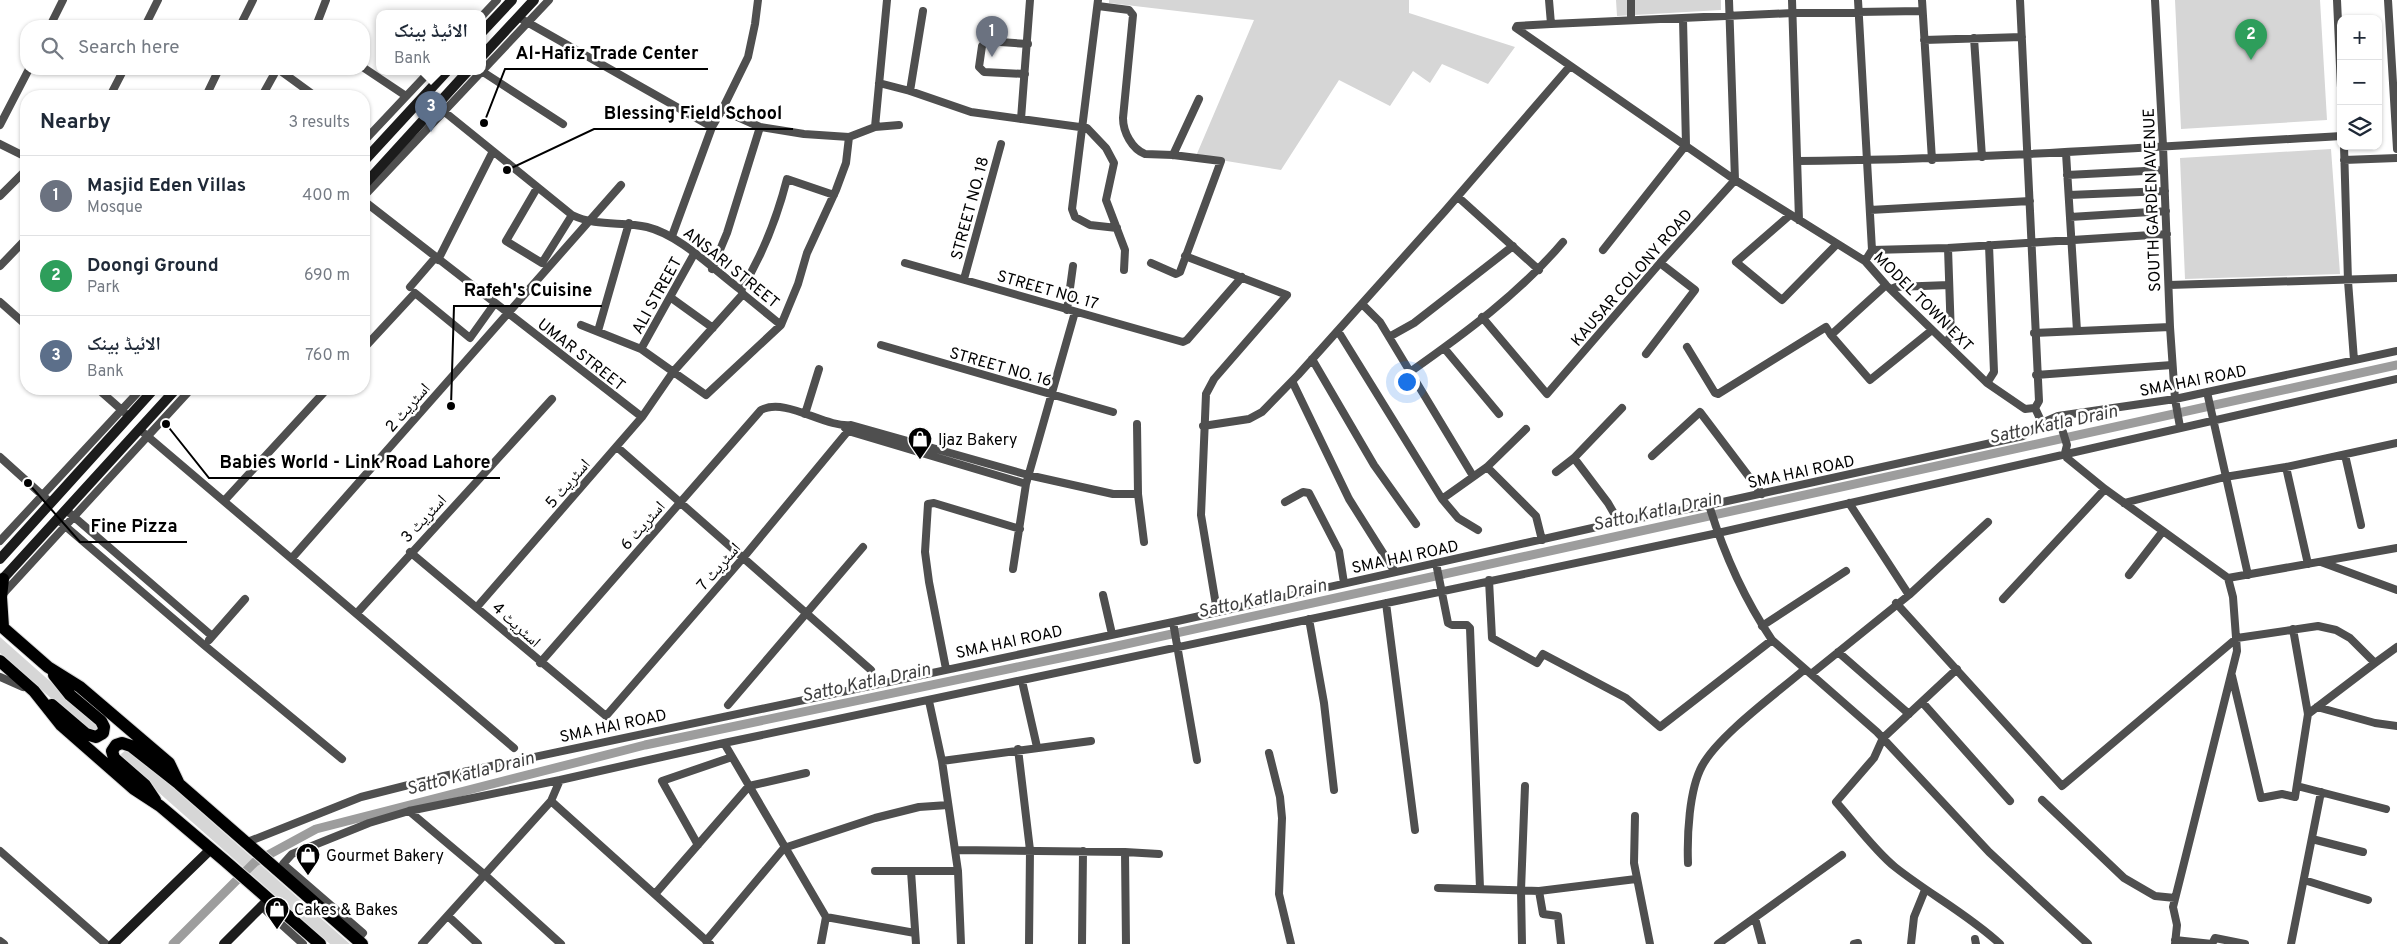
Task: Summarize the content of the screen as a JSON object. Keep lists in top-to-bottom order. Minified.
{"streets":{"street":["SOUTH GARDEN AVENUE","STREET NO. 18","ANSARI STREET","KAUSAR COLONY ROAD","STREET NO. 17","ALI STREET","MODEL TOWN EXT","UMAR STREET","STREET NO. 16","SMA HAI ROAD","اسٹریٹ 2","اسٹریٹ 5","اسٹریٹ 3","اسٹریٹ 6","اسٹریٹ 7","اسٹریٹ 4"]},"crossings":[["SOUTH GARDEN AVENUE","SMA HAI ROAD"],["STREET NO. 18","STREET NO. 17"],["ANSARI STREET","ALI STREET"],["ANSARI STREET","اسٹریٹ 2"],["ANSARI STREET","اسٹریٹ 5"],["KAUSAR COLONY ROAD","MODEL TOWN EXT"],["UMAR STREET","اسٹریٹ 2"],["UMAR STREET","اسٹریٹ 5"],["اسٹریٹ 5","اسٹریٹ 4"],["اسٹریٹ 3","اسٹریٹ 4"],["اسٹریٹ 6","اسٹریٹ 4"],["اسٹریٹ 7","اسٹریٹ 4"]],"water":["Satto Katla Drain"],"places":{"other":["Al-Hafiz Trade Center","Blessing Field School","Rafeh's Cuisine","Babies World - Link Road Lahore","Fine Pizza"],"shop":["Ijaz Bakery","Gourmet Bakery","Cakes & Bakes"]},"page":{"popup":["الائیڈ بینک","Bank"],"map_buttons":["+","−"],"pins":["1","2","3"],"search":"Search here","heading":["Nearby","3 results"],"list":[{"mark":"1","name":"Masjid Eden Villas","note":"Mosque","value":"400 m"},{"mark":"2","name":"Doongi Ground","note":"Park","value":"690 m"},{"mark":"3","name":"الائیڈ بینک","note":"Bank","value":"760 m"}]}}
